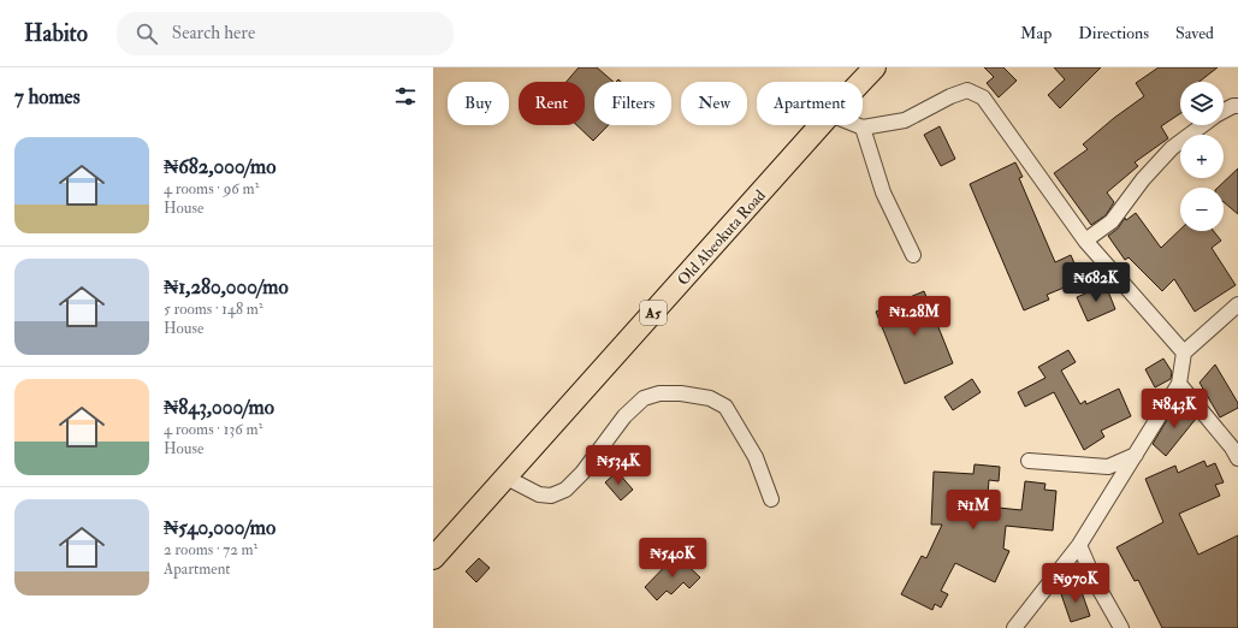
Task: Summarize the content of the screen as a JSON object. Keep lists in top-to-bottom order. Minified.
{"streets":{"highway":["Old Abeokuta Road","A5"]},"page":{"header":"Habito","search":"Search here","nav":["Map","Directions","Saved"],"heading":"7 homes","map_buttons":["+","−"],"chip":["Buy","Rent","Filters","New","Apartment"],"list":[{"name":"₦682,000/mo","note":"4 rooms · 96 m² · House"},{"name":"₦1,280,000/mo","note":"5 rooms · 148 m² · House"},{"name":"₦843,000/mo","note":"4 rooms · 136 m² · House"},{"name":"₦540,000/mo","note":"2 rooms · 72 m² · Apartment"}],"price":["₦682K","₦1.28M","₦843K","₦534K","₦1M","₦540K","₦970K"]}}
